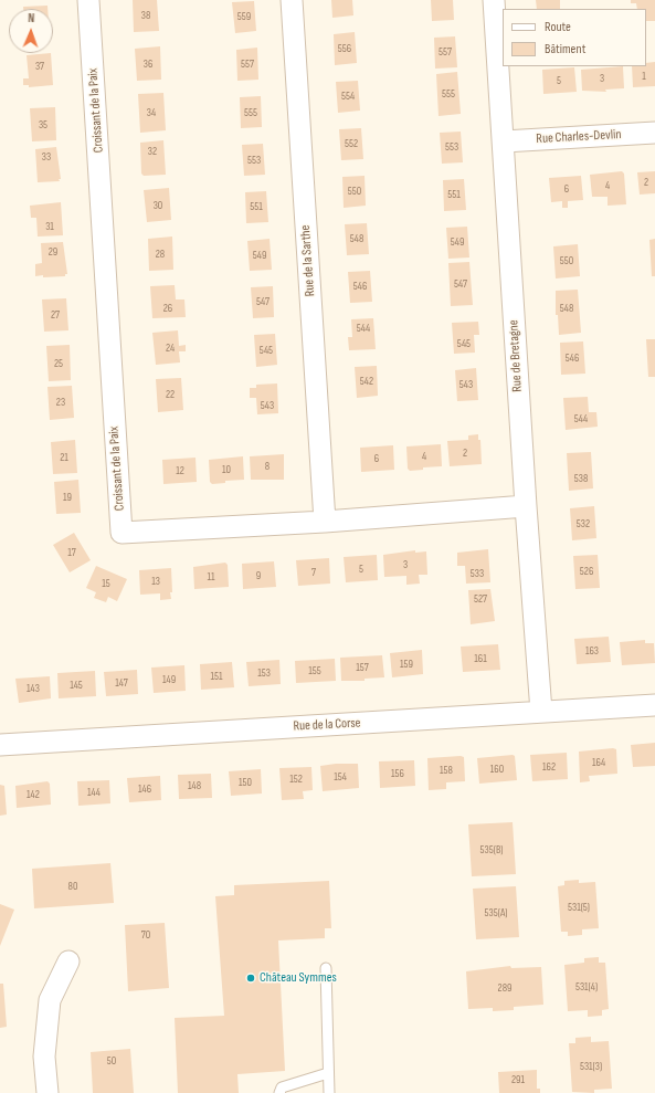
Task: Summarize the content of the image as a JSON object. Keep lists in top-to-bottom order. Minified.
{"streets":{"street":["Croissant de la Paix","Rue Charles-Devlin","Rue de la Sarthe","Rue de Bretagne","Rue de la Corse"]},"crossings":[["Croissant de la Paix","Rue de la Sarthe"],["Croissant de la Paix","Rue de Bretagne"],["Rue Charles-Devlin","Rue de Bretagne"],["Rue de Bretagne","Rue de la Corse"]],"places":["Château Symmes"],"house_numbers":["38","559","556","557","36","557","37","1","3","5","555","554","34","555","35","552","553","32","33","553","2","4","6","550","551","30","551","31","548","549","29","28","549","550","547","546","547","26","548","27","544","545","24","545","546","25","542","543","22","23","543","544","2","4","21","6","8","10","12","538","19","532","17","3","5","526","7","533","9","11","13","15","527","163","161","159","157","155","153","151","149","147","145","143","164","162","160","158","156","154","152","150","148","146","144","142","535(B)","80","531(5)","535(A)","70","531(4)","289","50","531(3)","291"],"legend":["Route","Bâtiment"],"north":"top"}
